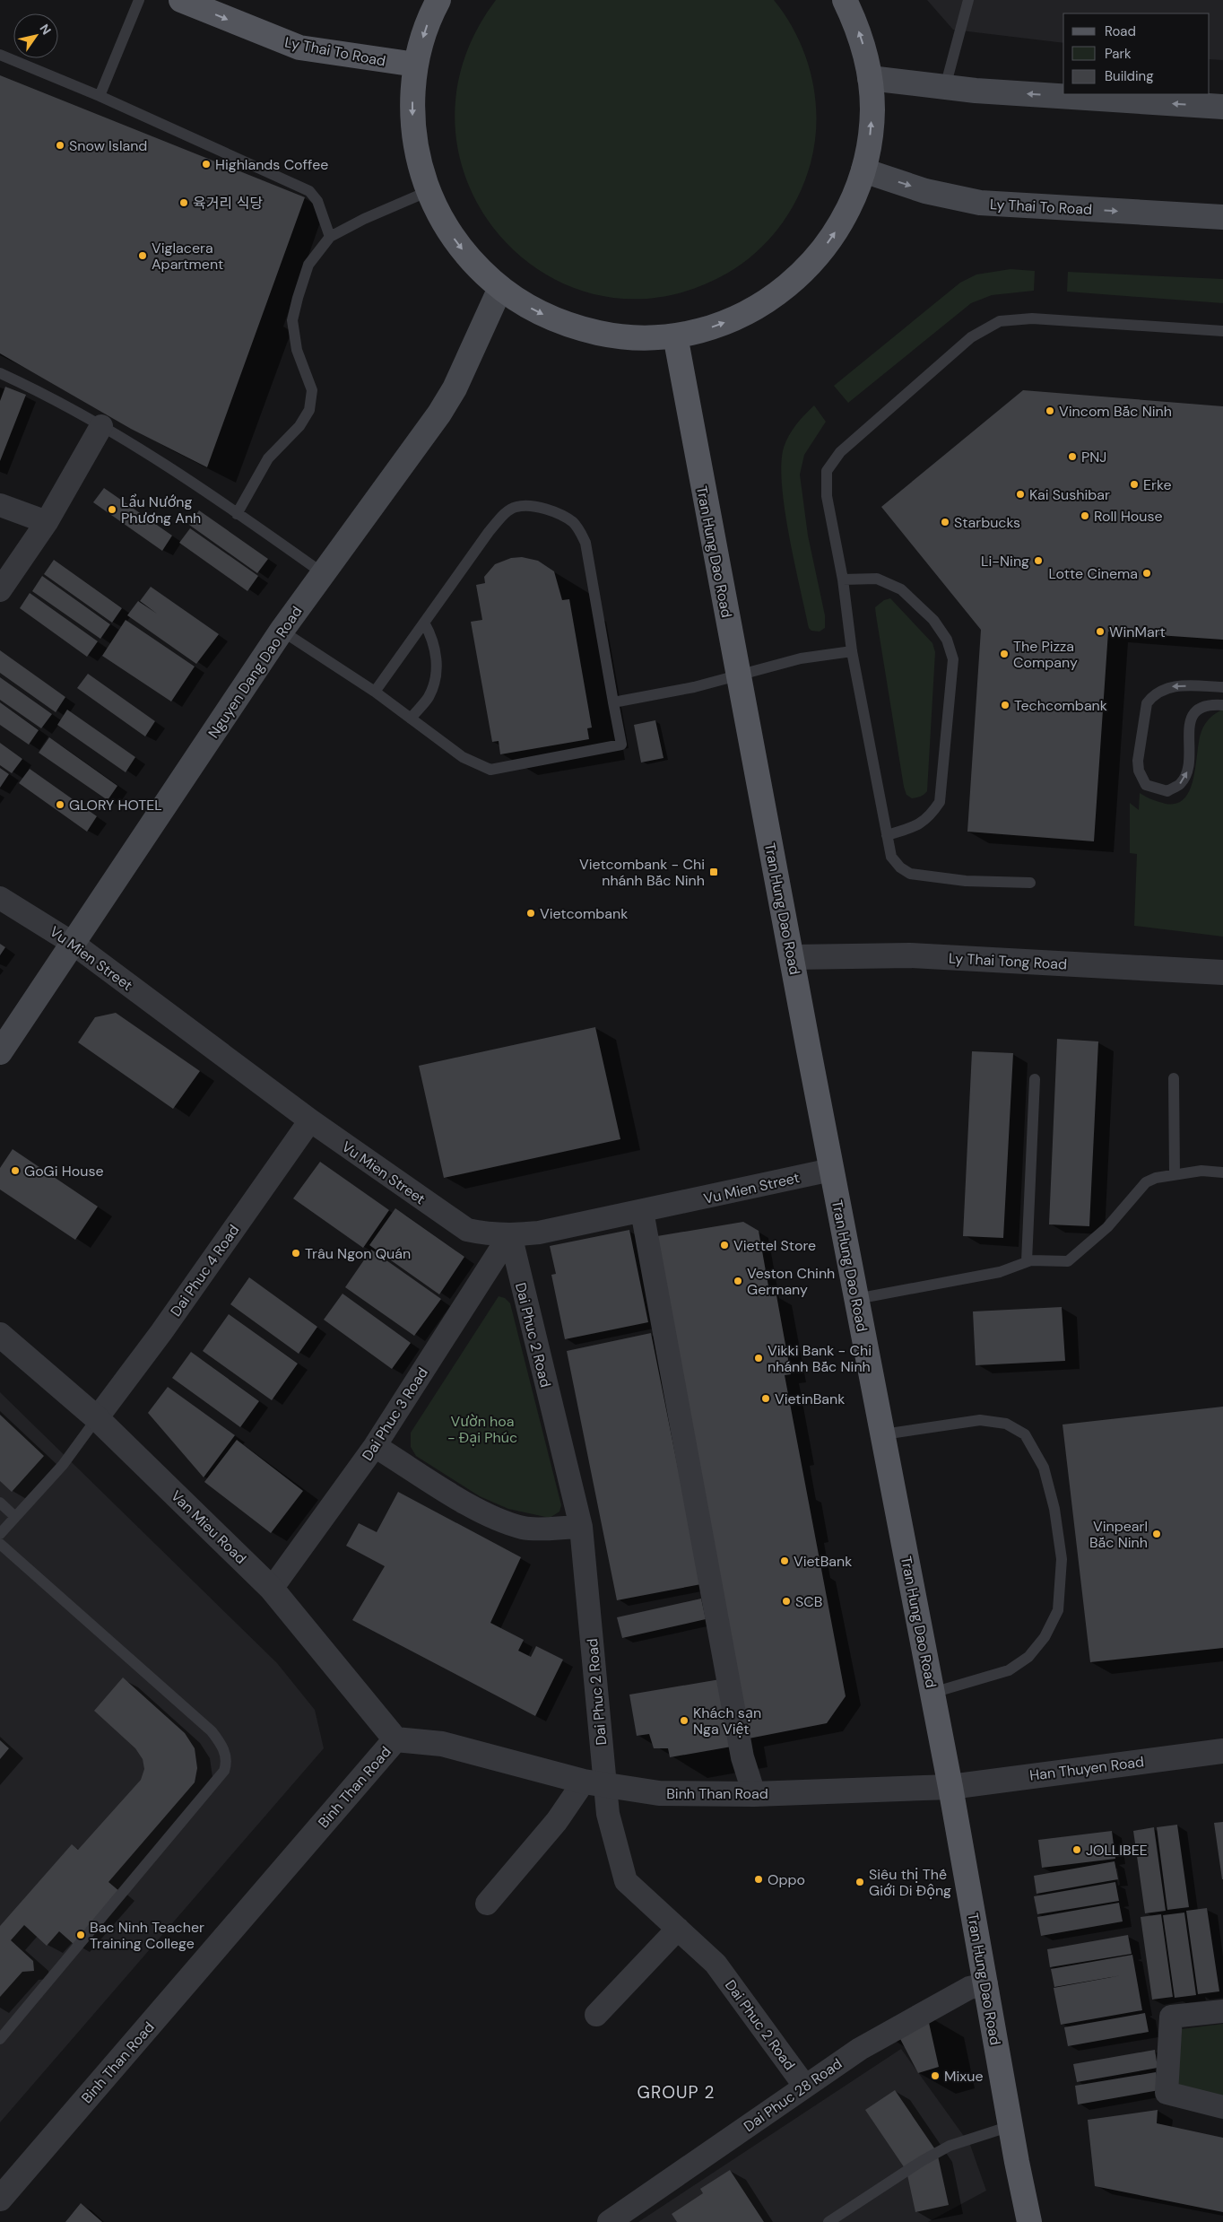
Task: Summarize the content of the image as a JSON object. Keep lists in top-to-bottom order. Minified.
{"streets":{"main road":["Ly Thai To Road","Tran Hung Dao Road","Nguyen Dang Dao Road"],"street":["Vu Mien Street","Ly Thai Tong Road","Dai Phuc 4 Road","Dai Phuc 2 Road","Dai Phuc 3 Road","Van Mieu Road","Han Thuyen Road","Binh Than Road","Dai Phuc 28 Road"]},"crossings":[["Tran Hung Dao Road","Vu Mien Street"],["Tran Hung Dao Road","Ly Thai Tong Road"],["Tran Hung Dao Road","Han Thuyen Road"],["Tran Hung Dao Road","Binh Than Road"],["Tran Hung Dao Road","Dai Phuc 28 Road"],["Nguyen Dang Dao Road","Vu Mien Street"],["Vu Mien Street","Dai Phuc 4 Road"],["Vu Mien Street","Dai Phuc 2 Road"],["Vu Mien Street","Dai Phuc 3 Road"],["Dai Phuc 4 Road","Van Mieu Road"],["Dai Phuc 2 Road","Dai Phuc 3 Road"],["Dai Phuc 2 Road","Binh Than Road"],["Dai Phuc 2 Road","Dai Phuc 28 Road"],["Dai Phuc 3 Road","Van Mieu Road"],["Van Mieu Road","Binh Than Road"],["Han Thuyen Road","Binh Than Road"]],"districts":["GROUP 2"],"parks":["Vườn hoa - Đại Phúc"],"places":{"other":["Snow Island","Highlands Coffee","육거리 식당","Viglacera Apartment","Vincom Bắc Ninh","PNJ","Erke","Kai Sushibar","Lẩu Nướng Phương Anh","Roll House","Starbucks","Li-Ning","Lotte Cinema","WinMart","The Pizza Company","Techcombank","GLORY HOTEL","Vietcombank","GoGi House","Viettel Store","Trâu Ngon Quán","Veston Chinh Germany","Vikki Bank - Chi nhánh Bắc Ninh","VietinBank","Vinpearl Bắc Ninh","VietBank","SCB","Khách sạn Nga Việt","JOLLIBEE","Oppo","Siêu thị Thế Giới Di Động","Bac Ninh Teacher Training College","Mixue"],"transit":["Vietcombank - Chi nhánh Bắc Ninh"]},"legend":["Road","Park","Building"],"north":"top right"}
